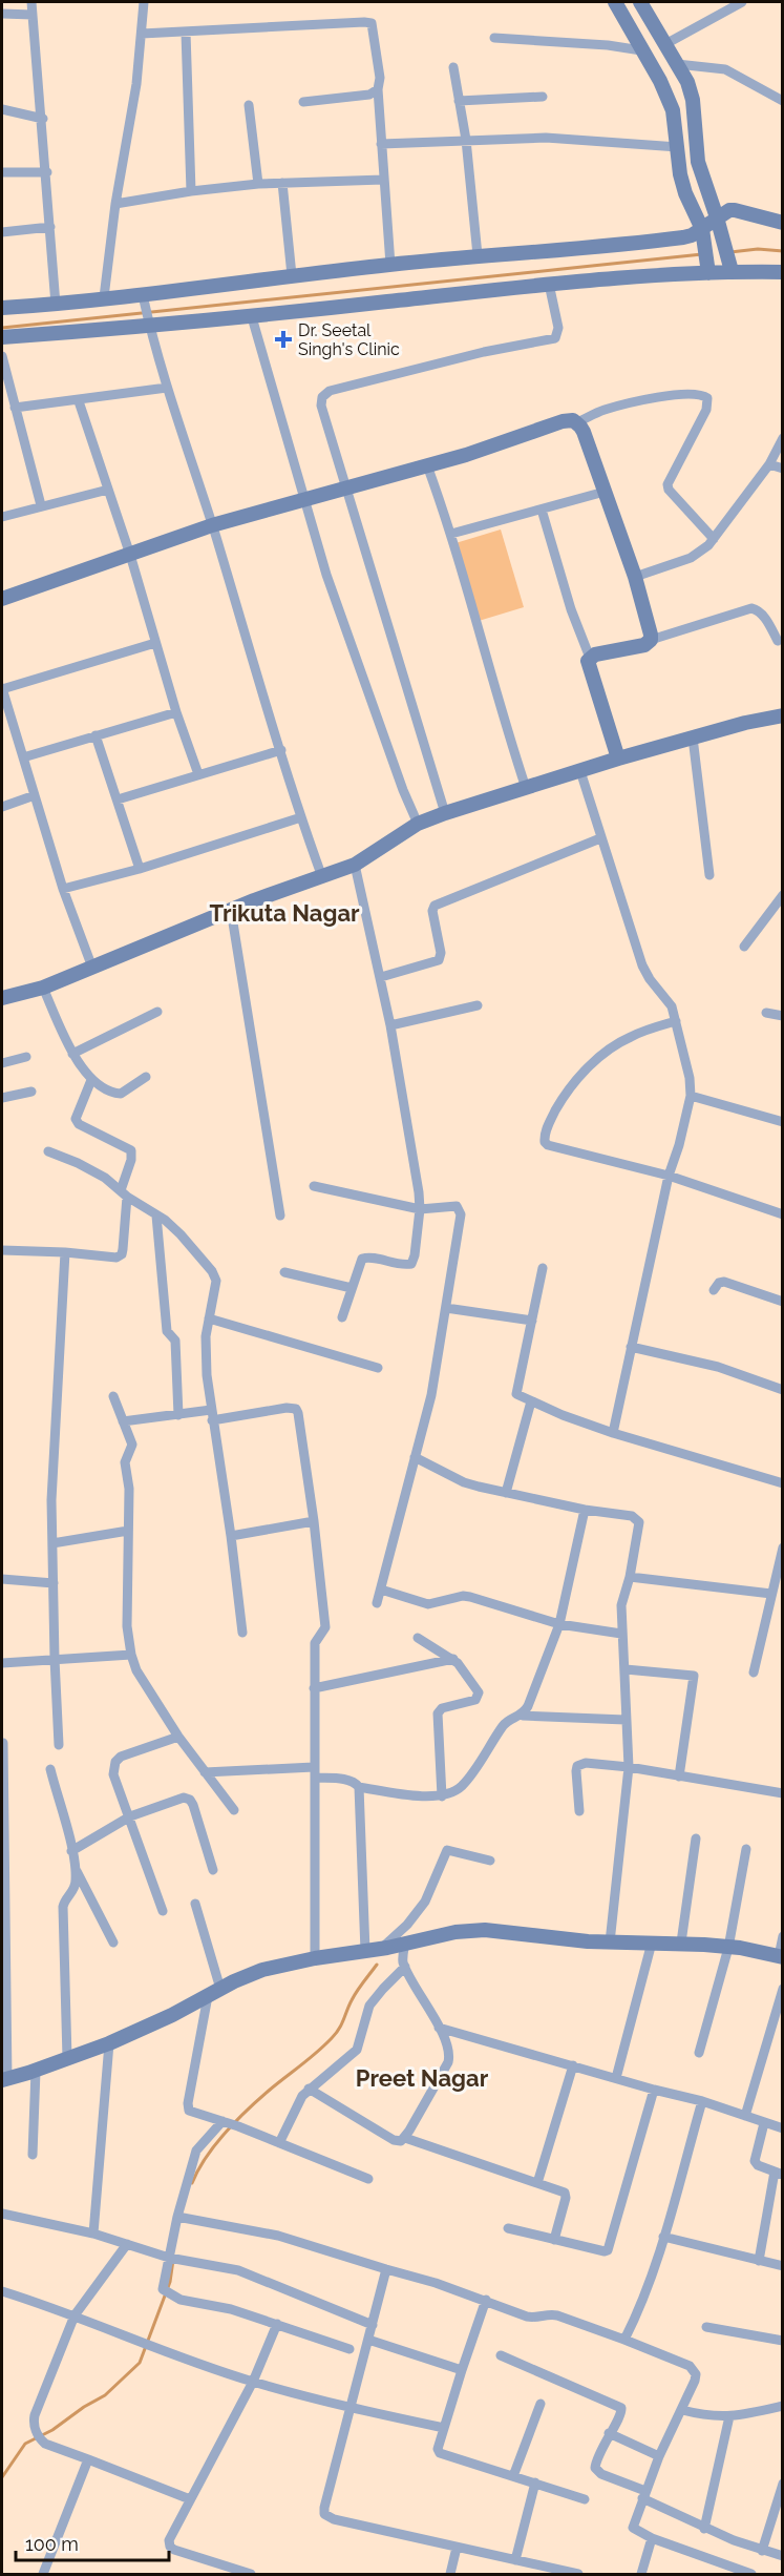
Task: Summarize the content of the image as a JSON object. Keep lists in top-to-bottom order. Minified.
{"districts":["Trikuta Nagar","Preet Nagar"],"places":{"health":["Dr. Seetal Singh's Clinic"]},"scale_bar":"100 m"}
